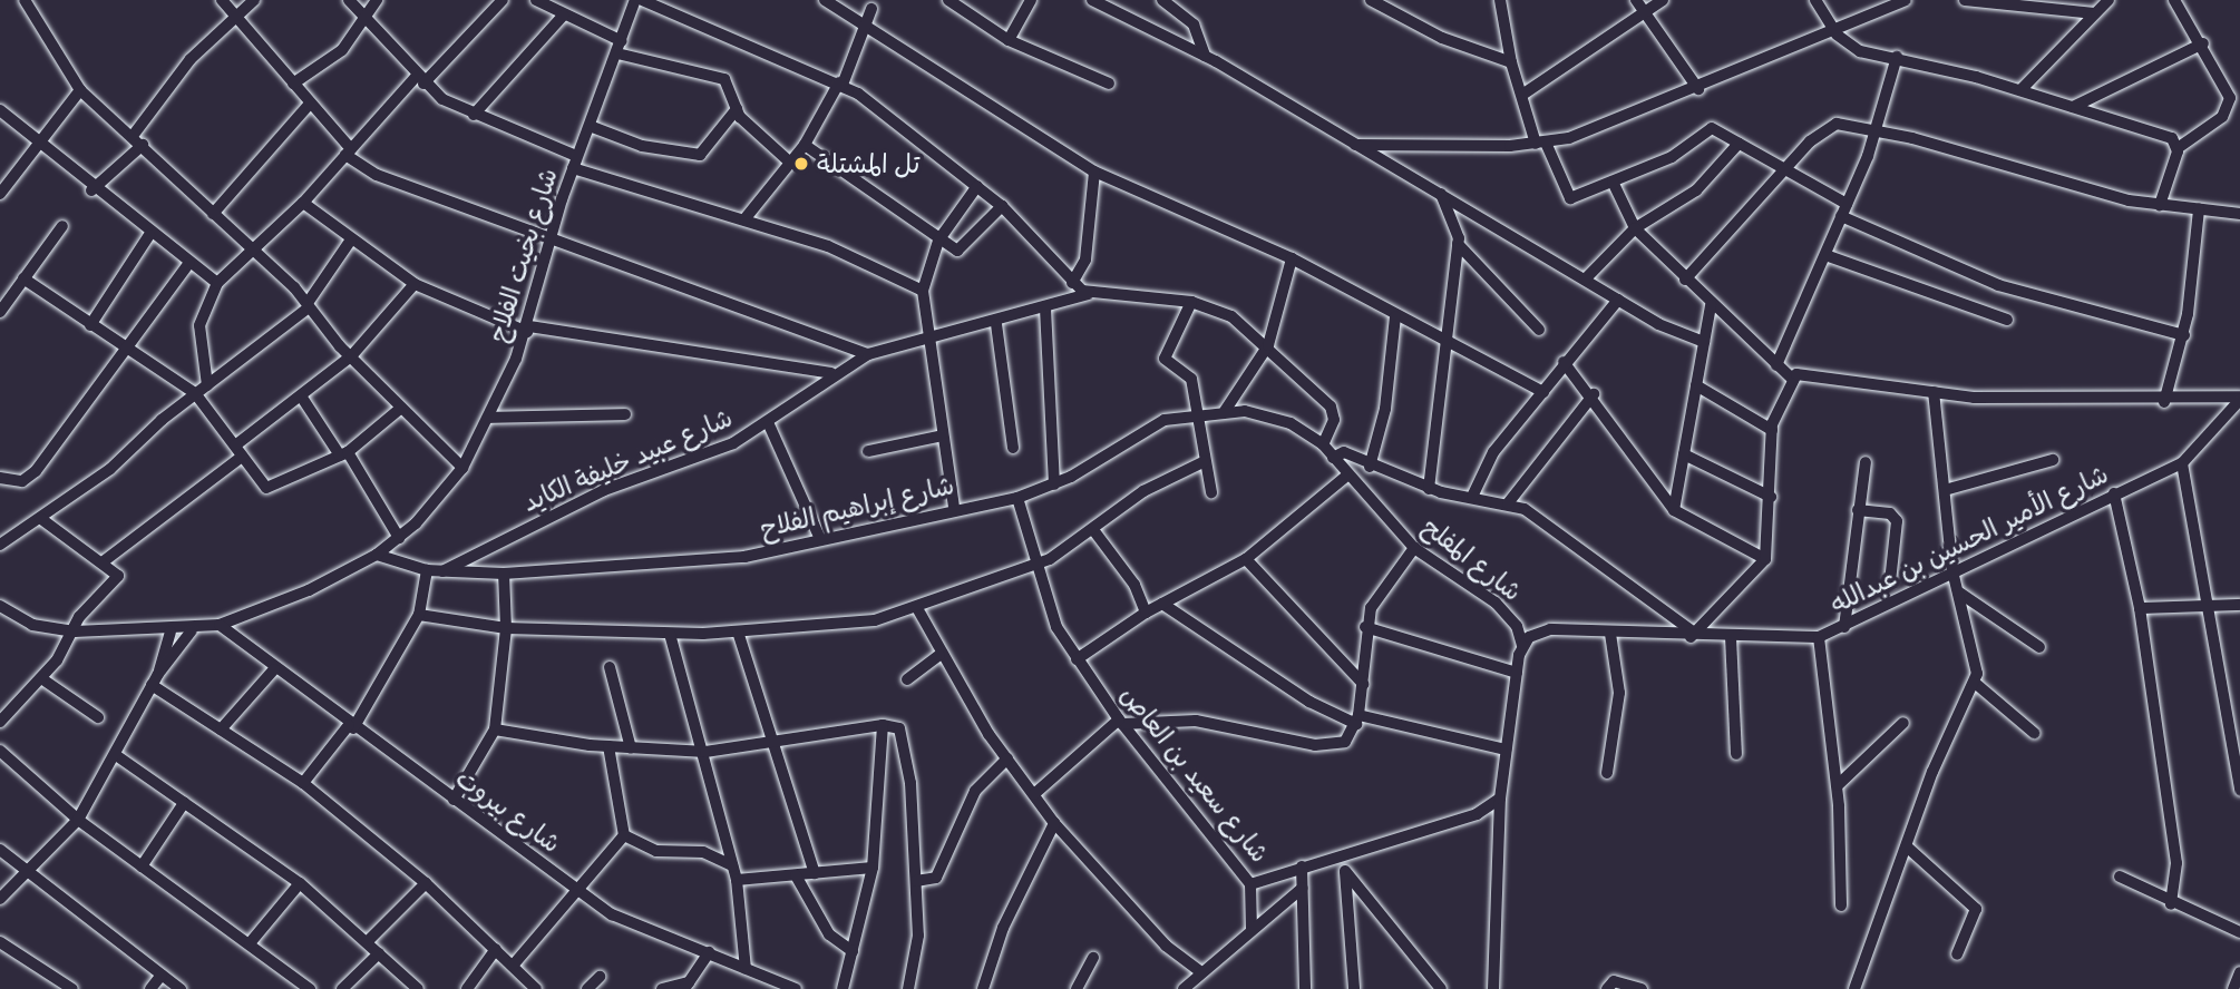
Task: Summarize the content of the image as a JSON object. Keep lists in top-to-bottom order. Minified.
{"streets":{"street":["شارع بخيت الفلاح","شارع عبيد خليفة الكايد","شارع إبراهيم الفلاح","شارع الأمير الحسين بن عبدالله","شارع المفلح","شارع سعيد بن العاص","شارع بيروت"]},"crossings":[["شارع بخيت الفلاح","شارع إبراهيم الفلاح"],["شارع بخيت الفلاح","شارع بيروت"],["شارع عبيد خليفة الكايد","شارع إبراهيم الفلاح"],["شارع إبراهيم الفلاح","شارع المفلح"],["شارع إبراهيم الفلاح","شارع سعيد بن العاص"],["شارع الأمير الحسين بن عبدالله","شارع المفلح"]],"places":["تل المشتلة"]}
